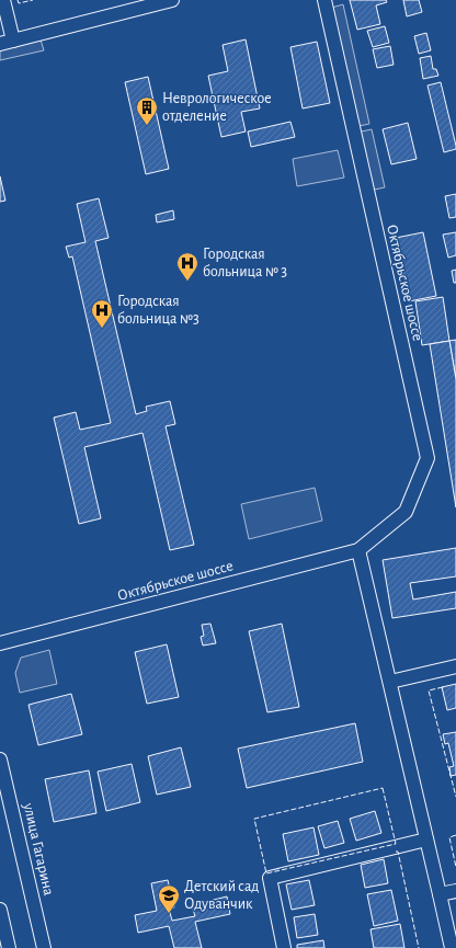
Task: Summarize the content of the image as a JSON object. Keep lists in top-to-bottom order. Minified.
{"streets":{"street":["Октябрьское шоссе","улица Гагарина"]},"places":{"building":["Неврологическое отделение"],"hospital":["Городская больница № 3","Городская больница №3"],"school or university":["Детский сад Одуванчик"]}}
